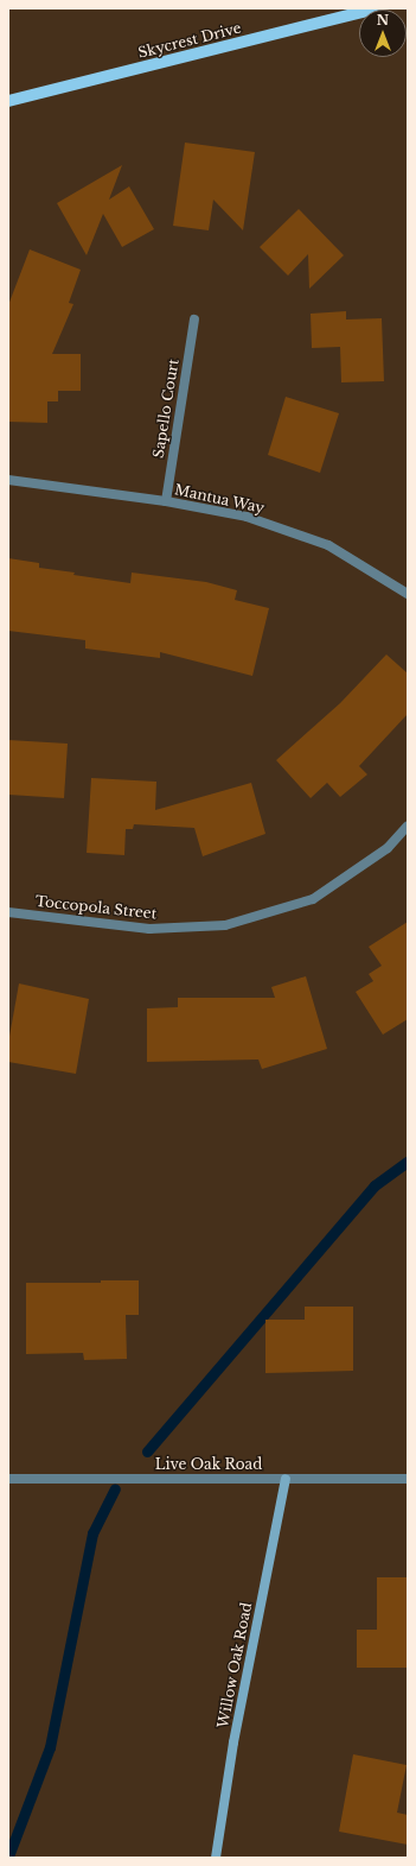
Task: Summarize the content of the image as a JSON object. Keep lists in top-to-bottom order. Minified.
{"streets":{"main road":["Skycrest Drive"],"street":["Sapello Court","Mantua Way","Toccopola Street","Live Oak Road","Willow Oak Road"]},"crossings":[["Sapello Court","Mantua Way"],["Live Oak Road","Willow Oak Road"]],"north":"top"}
